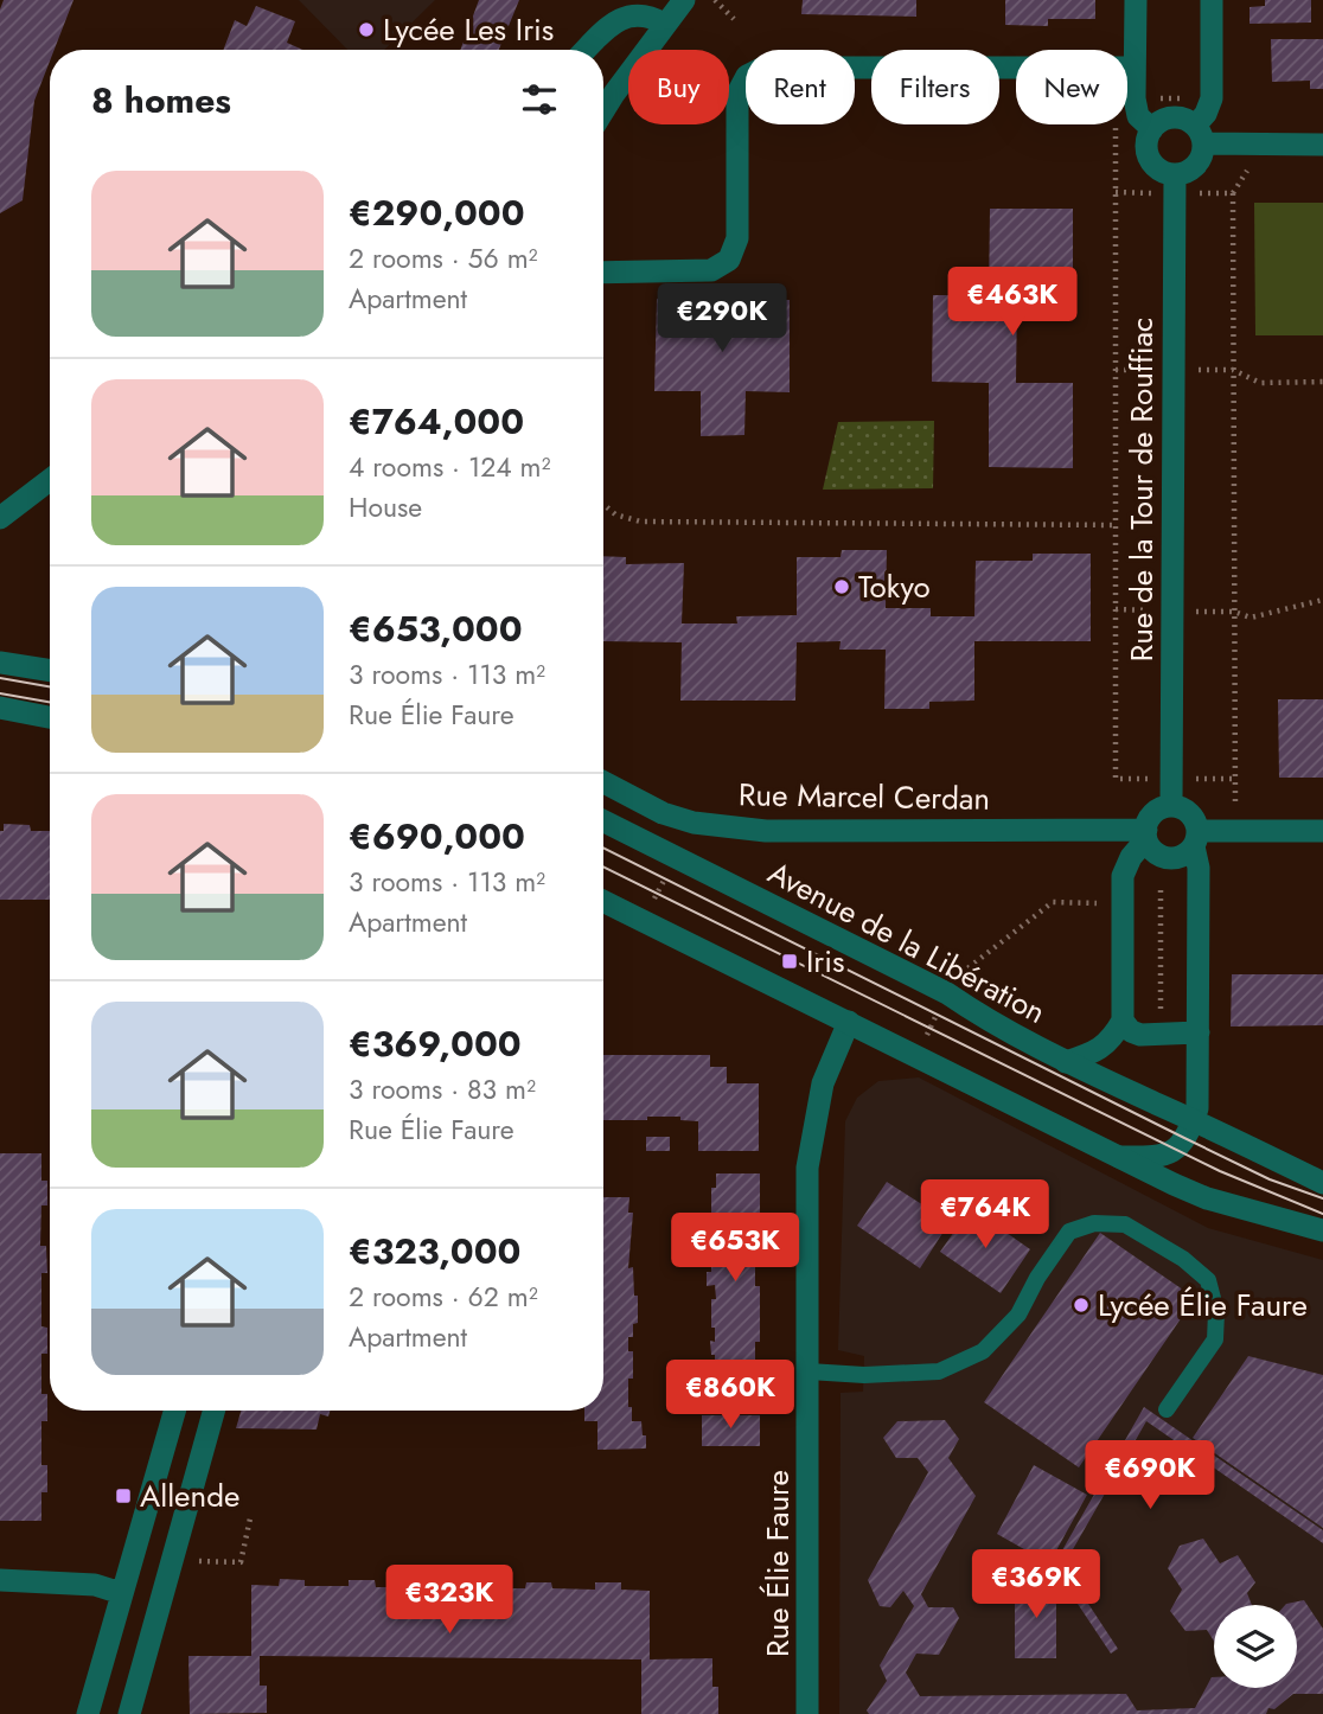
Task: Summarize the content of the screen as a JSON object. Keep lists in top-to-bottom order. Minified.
{"streets":{"street":["Rue de la Tour de Rouffiac","Rue Marcel Cerdan","Avenue de la Libération","Rue Élie Faure"]},"crossings":[["Rue de la Tour de Rouffiac","Rue Marcel Cerdan"]],"places":{"other":["Lycée Les Iris","Tokyo","Lycée Élie Faure"],"transit":["Iris","Allende"]},"page":{"chip":["Buy","Rent","Filters","New"],"heading":"8 homes","list":[{"name":"€290,000","note":"2 rooms · 56 m² · Apartment"},{"name":"€764,000","note":"4 rooms · 124 m² · House"},{"name":"€653,000","note":"3 rooms · 113 m² · Rue Élie Faure"},{"name":"€690,000","note":"3 rooms · 113 m² · Apartment"},{"name":"€369,000","note":"3 rooms · 83 m² · Rue Élie Faure"},{"name":"€323,000","note":"2 rooms · 62 m² · Apartment"}],"price":["€463K","€290K","€764K","€653K","€860K","€690K","€369K","€323K"]}}
